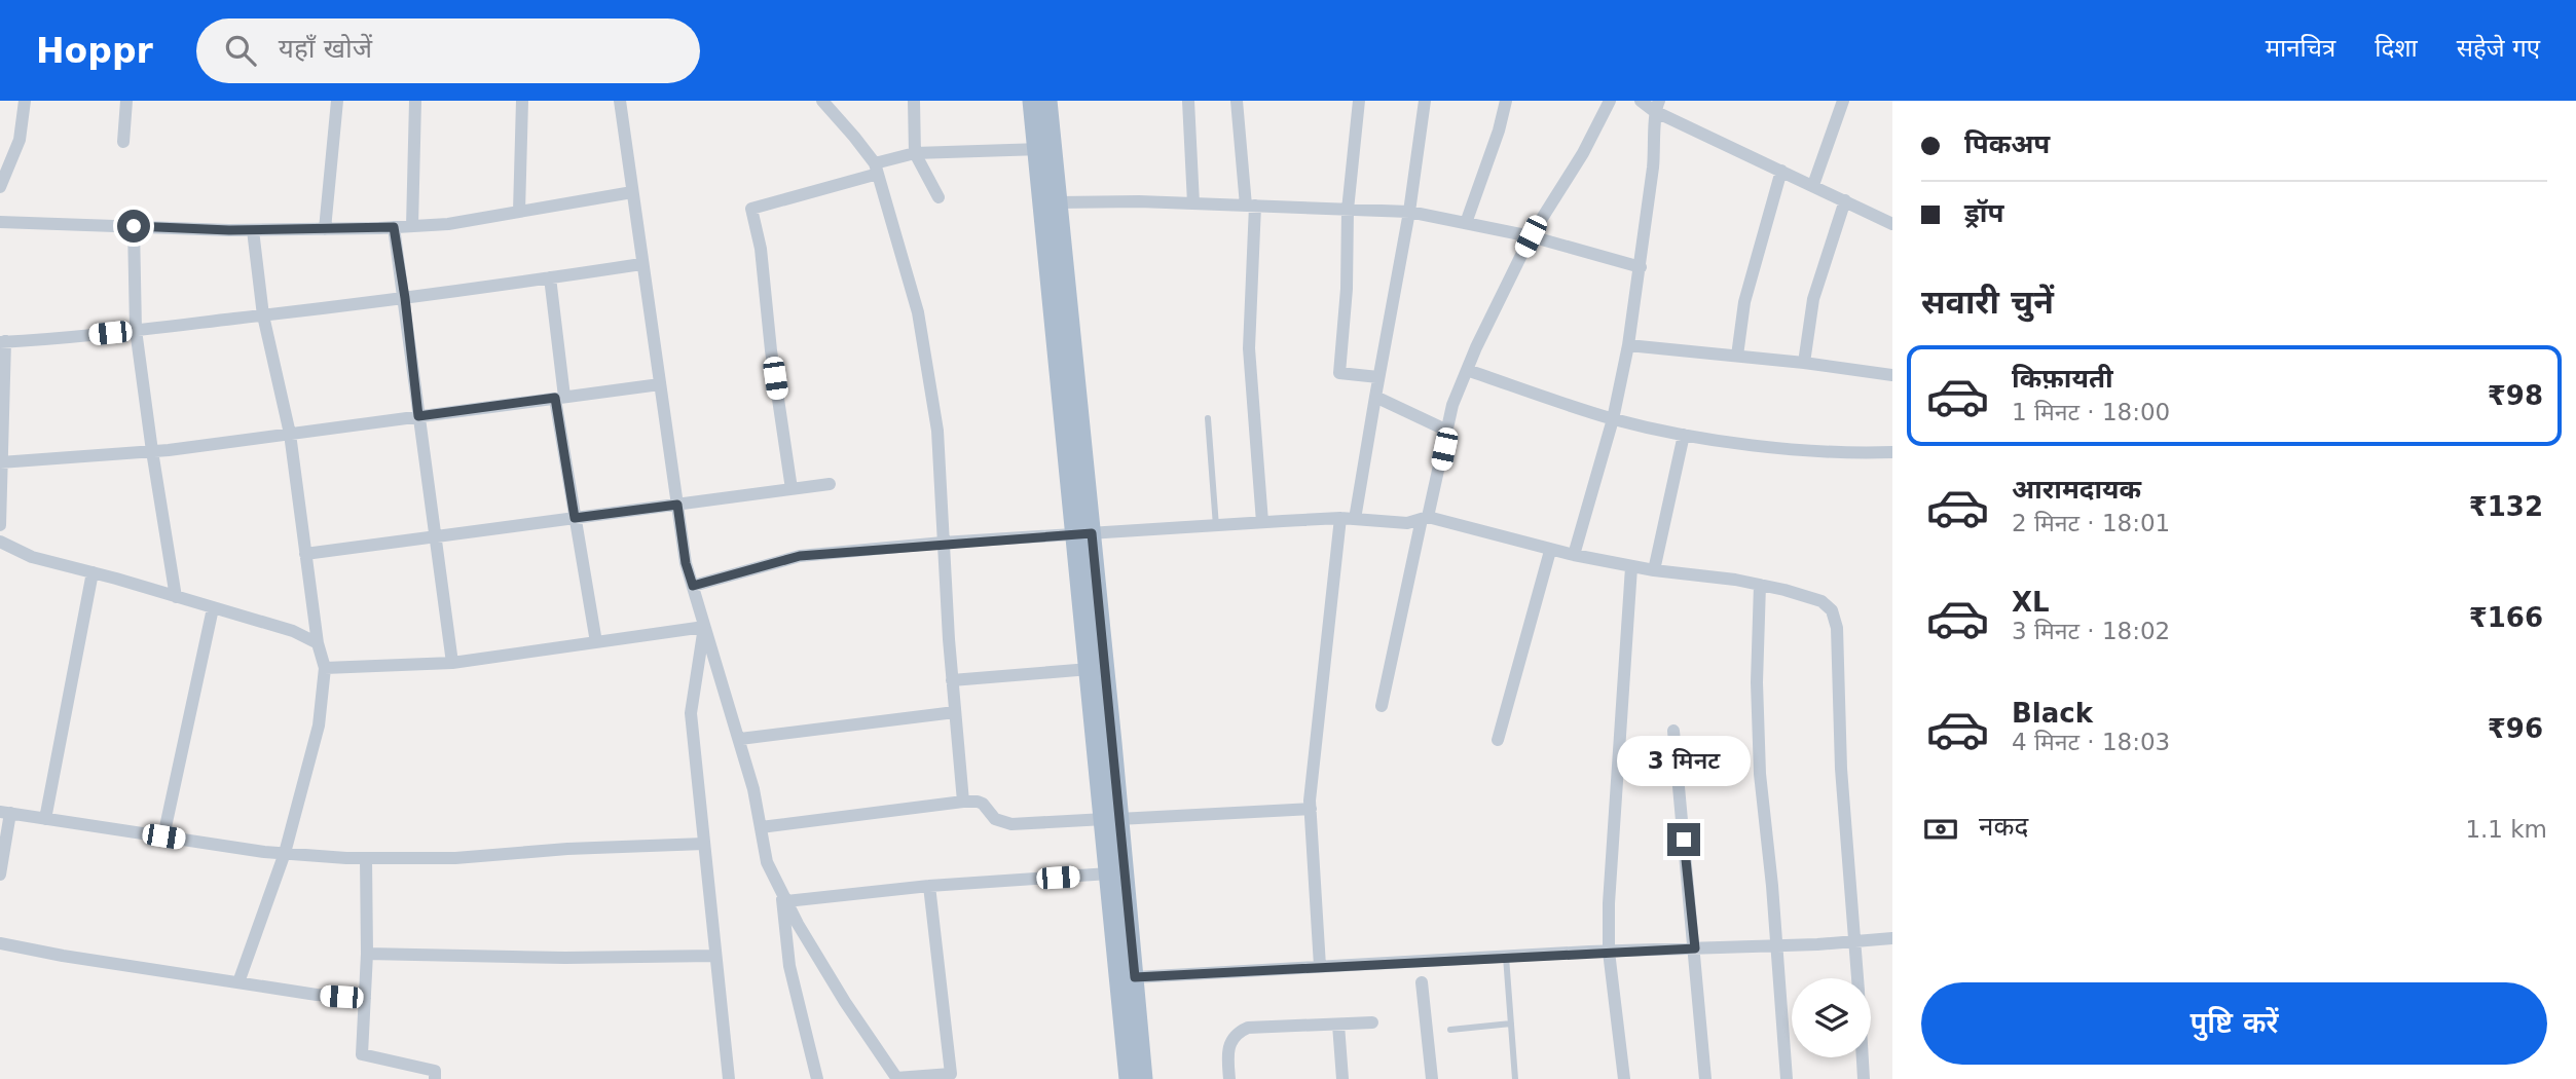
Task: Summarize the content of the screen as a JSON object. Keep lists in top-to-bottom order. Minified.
{"page":{"header":"Hoppr","search":"यहाँ खोजें","nav":["मानचित्र","दिशा","सहेजे गए"],"banner":["पिकअप","ड्रॉप"],"heading":"सवारी चुनें","list":[{"name":"किफ़ायती","note":"1 मिनट · 18:00","value":"₹98"},{"name":"आरामदायक","note":"2 मिनट · 18:01","value":"₹132"},{"name":"XL","note":"3 मिनट · 18:02","value":"₹166"},{"name":"Black","note":"4 मिनट · 18:03","value":"₹96"}],"bubble":"3 मिनट","pay":["नकद","1.1 km"],"buttons":"पुष्टि करें"}}
